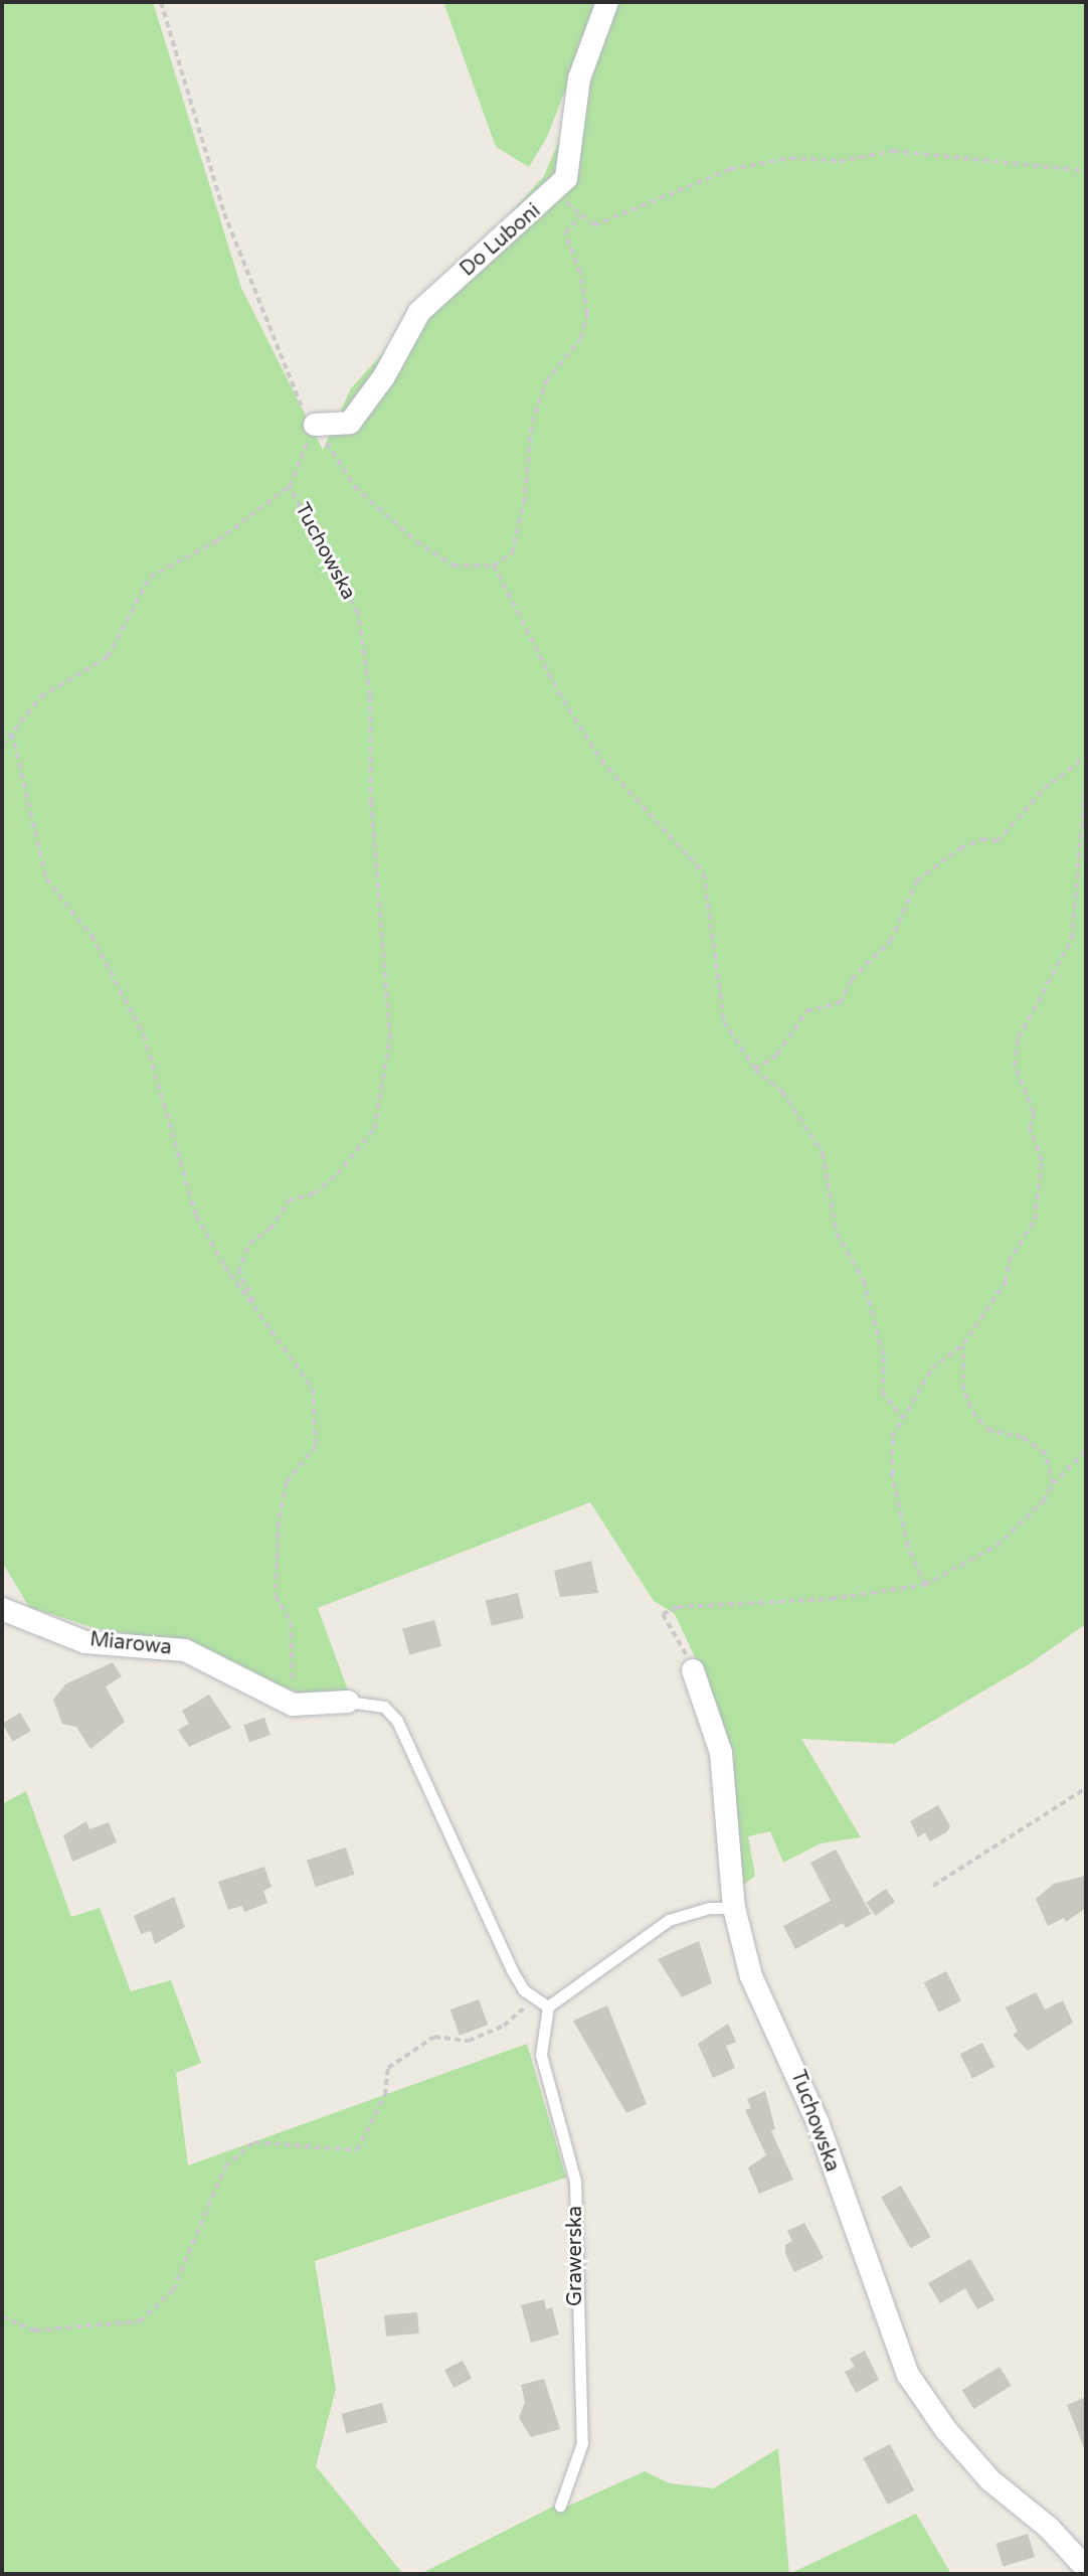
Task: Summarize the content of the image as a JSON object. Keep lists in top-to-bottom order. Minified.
{"streets":{"street":["Do Luboni","Tuchowska","Miarowa"],"lane":["Grawerska"]},"crossings":[["Do Luboni","Tuchowska"]]}
